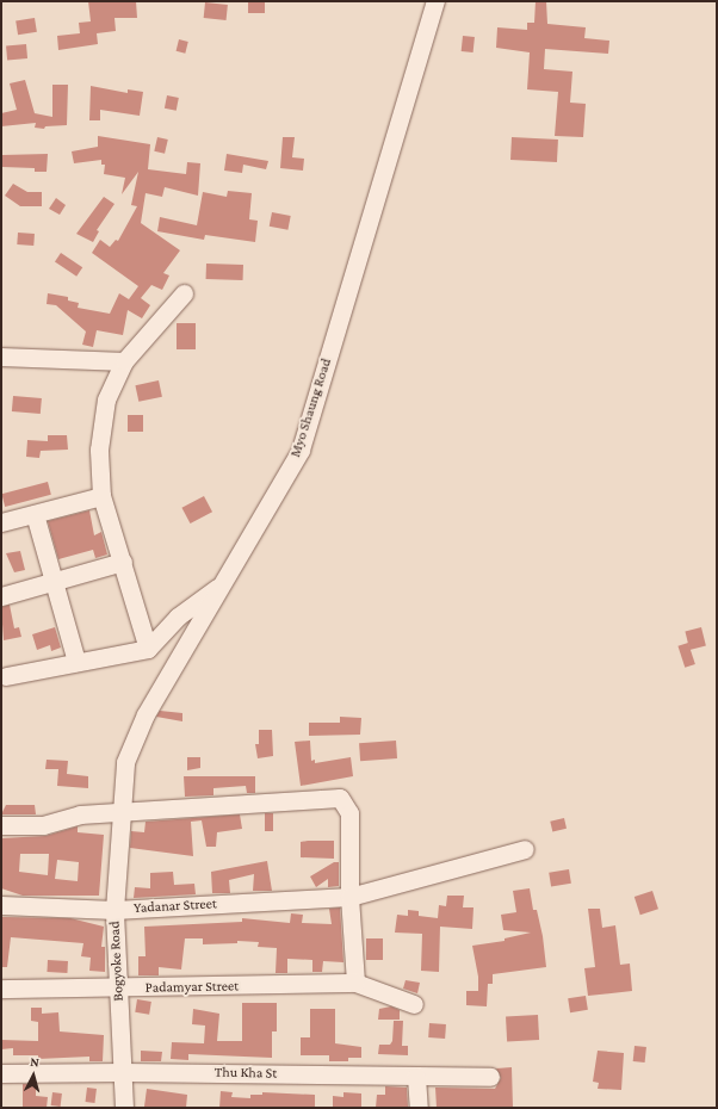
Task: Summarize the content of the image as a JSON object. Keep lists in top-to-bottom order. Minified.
{"streets":{"street":["Myo Shaung Road","Yadanar Street","Bogyoke Road","Padamyar Street","Thu Kha St"]},"crossings":[["Myo Shaung Road","Bogyoke Road"],["Yadanar Street","Bogyoke Road"],["Bogyoke Road","Padamyar Street"],["Bogyoke Road","Thu Kha St"]],"north":"top"}
